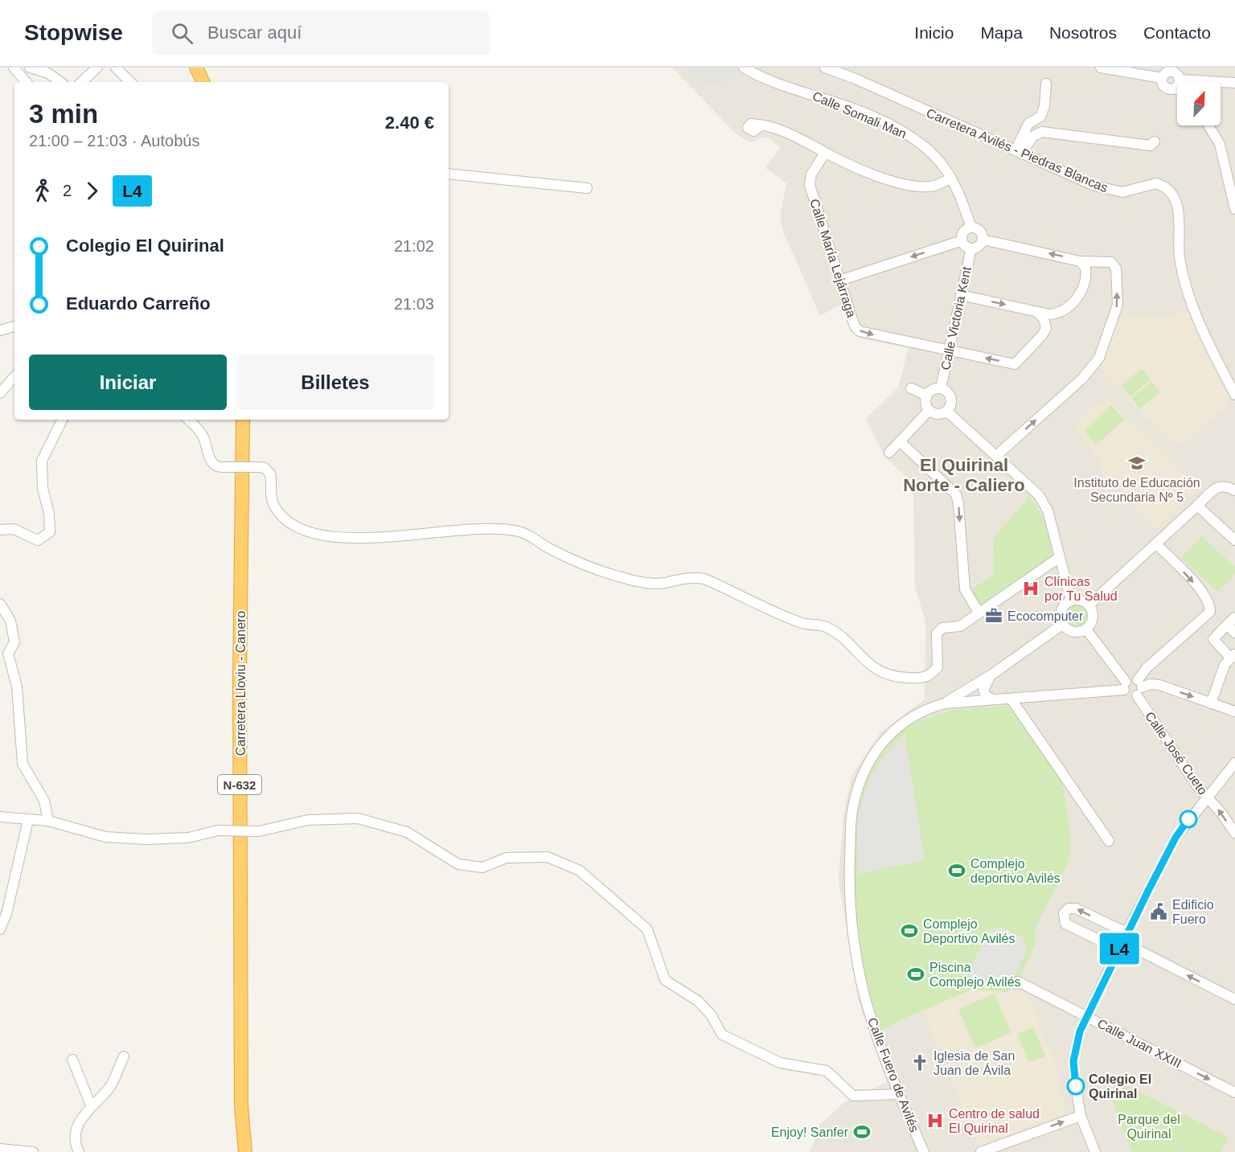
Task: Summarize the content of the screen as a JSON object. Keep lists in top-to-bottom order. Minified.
{"streets":{"highway":["Carretera Lloviu - Canero","N-632"],"street":["Calle Somali Man","Carretera Avilés - Piedras Blancas","Calle María Lejárraga","Calle Victoria Kent","Calle José Cueto","Calle Juan XXIII","Calle Fuero de Avilés"]},"crossings":[["Calle Somali Man","Calle Victoria Kent"],["Calle María Lejárraga","Calle Victoria Kent"],["Calle José Cueto","Calle Fuero de Avilés"]],"one_way":["Calle María Lejárraga"],"districts":["El Quirinal Norte - Caliero"],"parks":["Parque del Quirinal"],"places":{"school or university":["Instituto de Educación Secundaria Nº 5"],"hospital":["Clínicas por Tu Salud","Centro de salud El Quirinal"],"office":["Ecocomputer"],"sports":["Complejo deportivo Avilés","Complejo Deportivo Avilés","Piscina Complejo Avilés","Enjoy! Sanfer"],"public building":["Edificio Fuero"],"church":["Iglesia de San Juan de Ávila"],"other":["Colegio El Quirinal"]},"lines":["bus line L4"],"north":"top right","page":{"header":"Stopwise","search":"Buscar aquí","nav":["Inicio","Mapa","Nosotros","Contacto"],"on_map":"L4","heading":["3 min","21:00 – 21:03 · Autobús","2.40 €"],"legs":["2","L4"],"list":[{"name":"Colegio El Quirinal","value":"21:02"},{"name":"Eduardo Carreño","value":"21:03"}],"buttons":["Iniciar","Billetes"]}}
